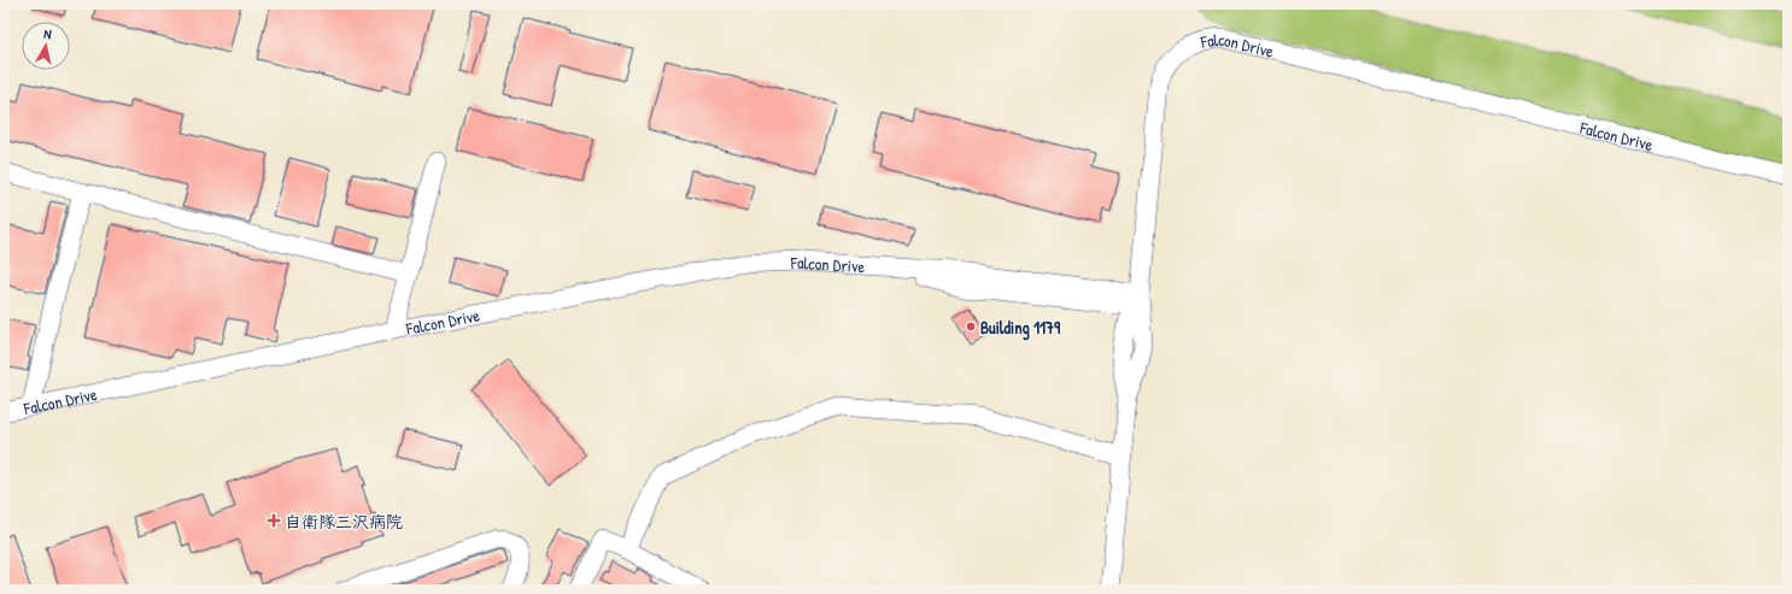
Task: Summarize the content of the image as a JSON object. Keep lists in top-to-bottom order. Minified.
{"streets":{"street":["Falcon Drive"]},"places":{"other":["Building 1179"],"health":["自衛隊三沢病院"]},"north":"top"}
